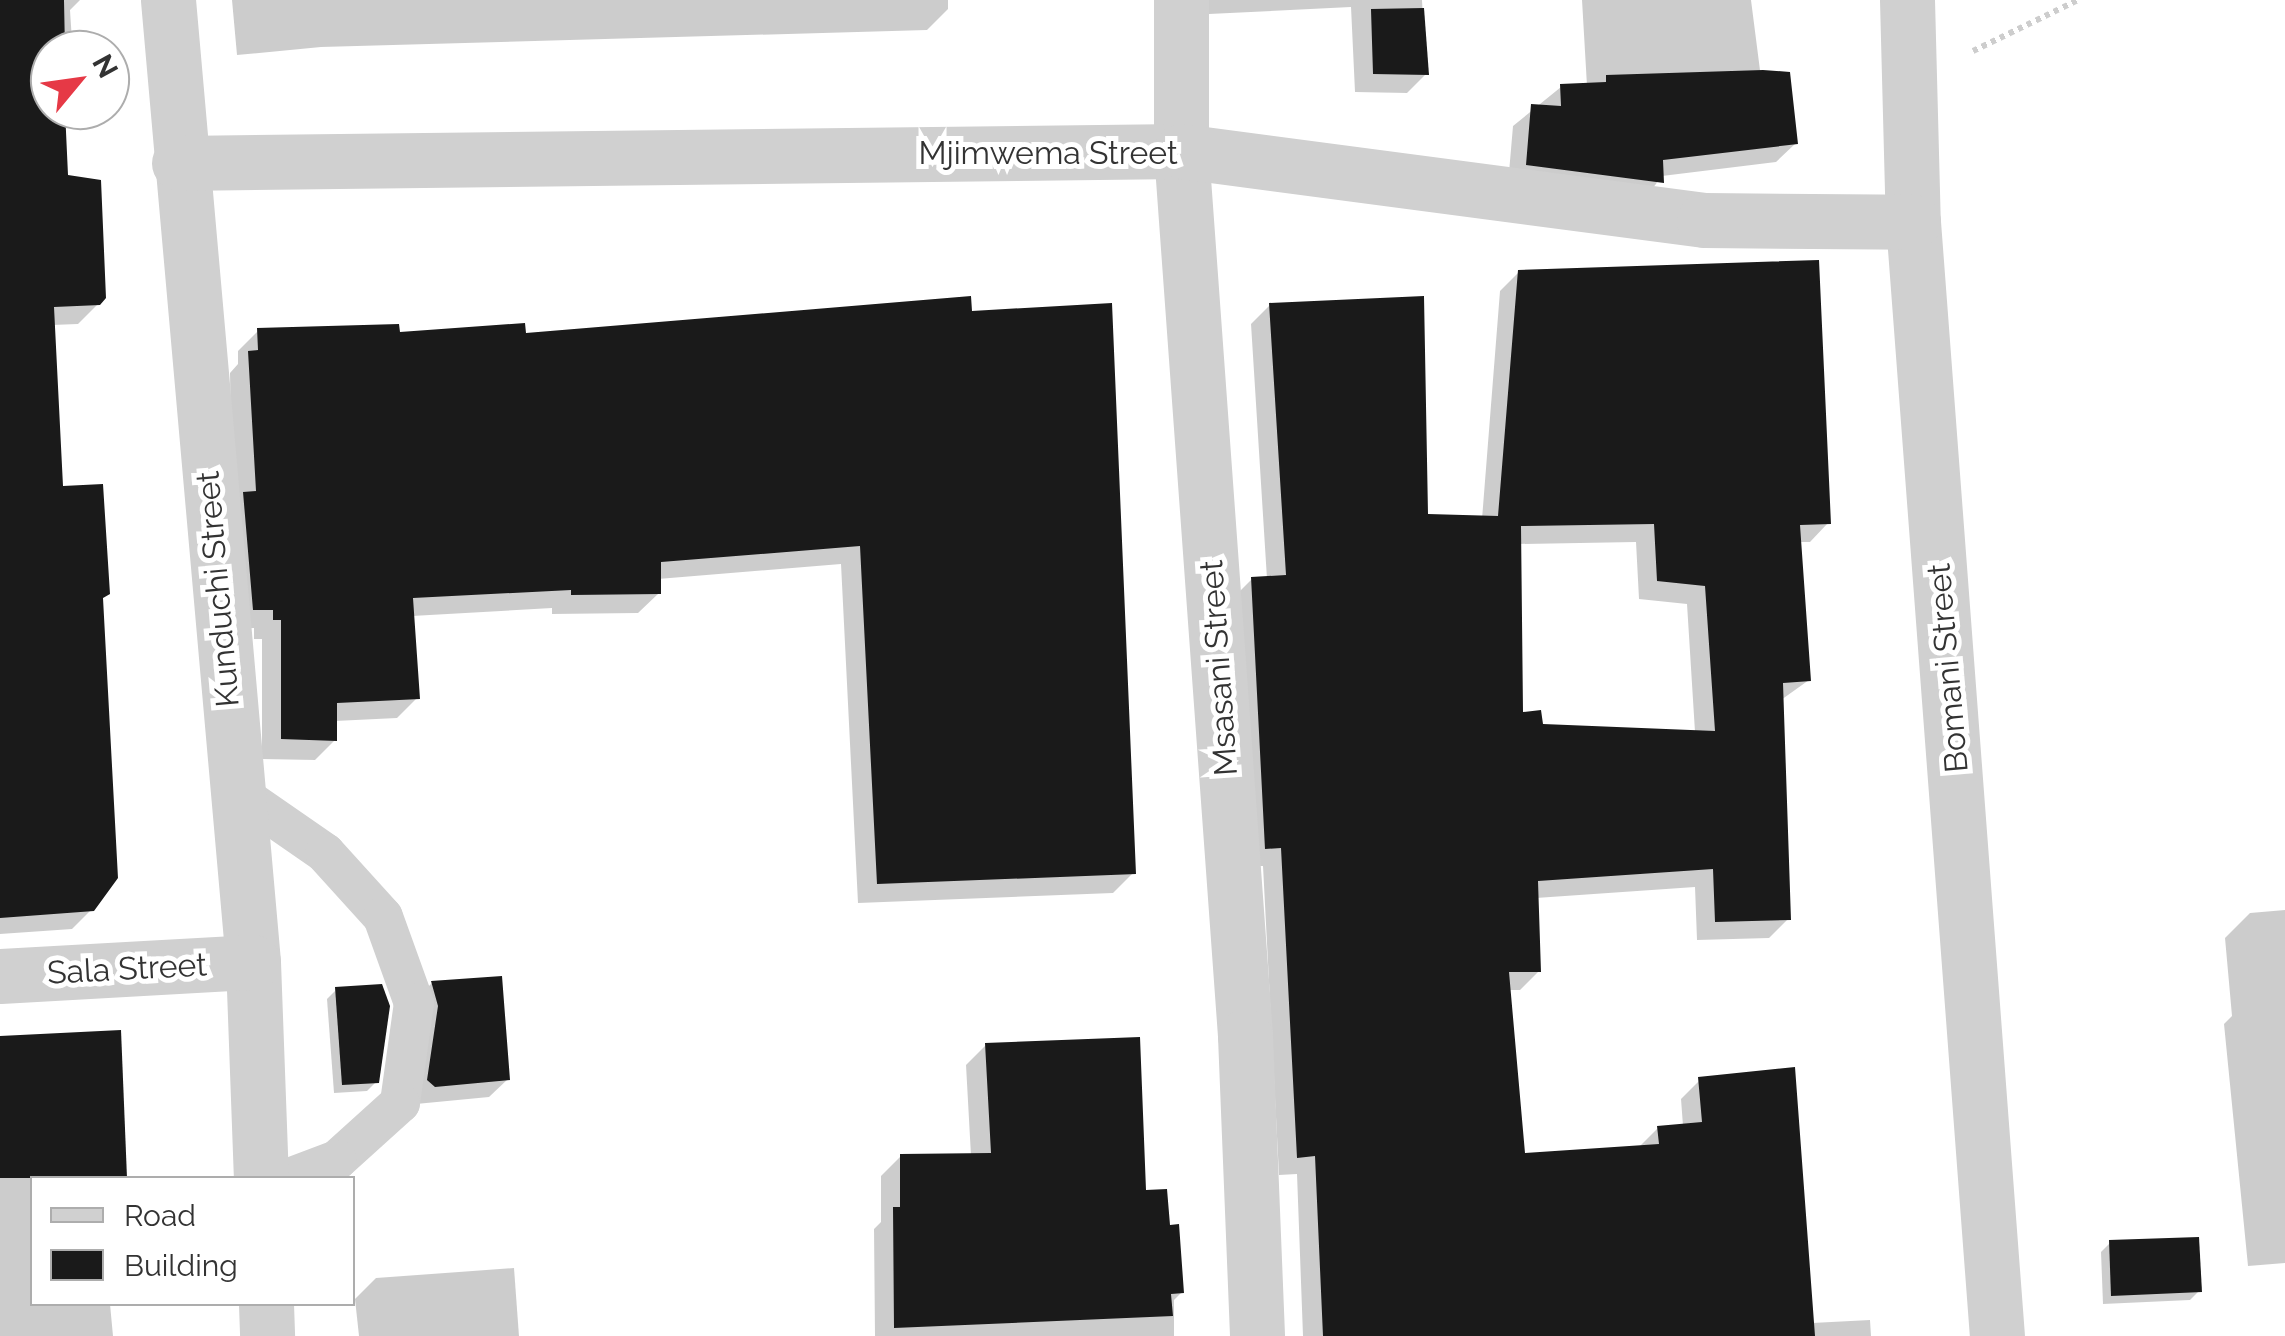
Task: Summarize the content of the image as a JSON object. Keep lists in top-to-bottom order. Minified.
{"streets":{"street":["Mjimwema Street","Kunduchi Street","Msasani Street","Bomani Street","Sala Street"]},"crossings":[["Mjimwema Street","Kunduchi Street"],["Mjimwema Street","Msasani Street"],["Mjimwema Street","Bomani Street"],["Kunduchi Street","Sala Street"]],"legend":["Road","Building"],"north":"top right"}
